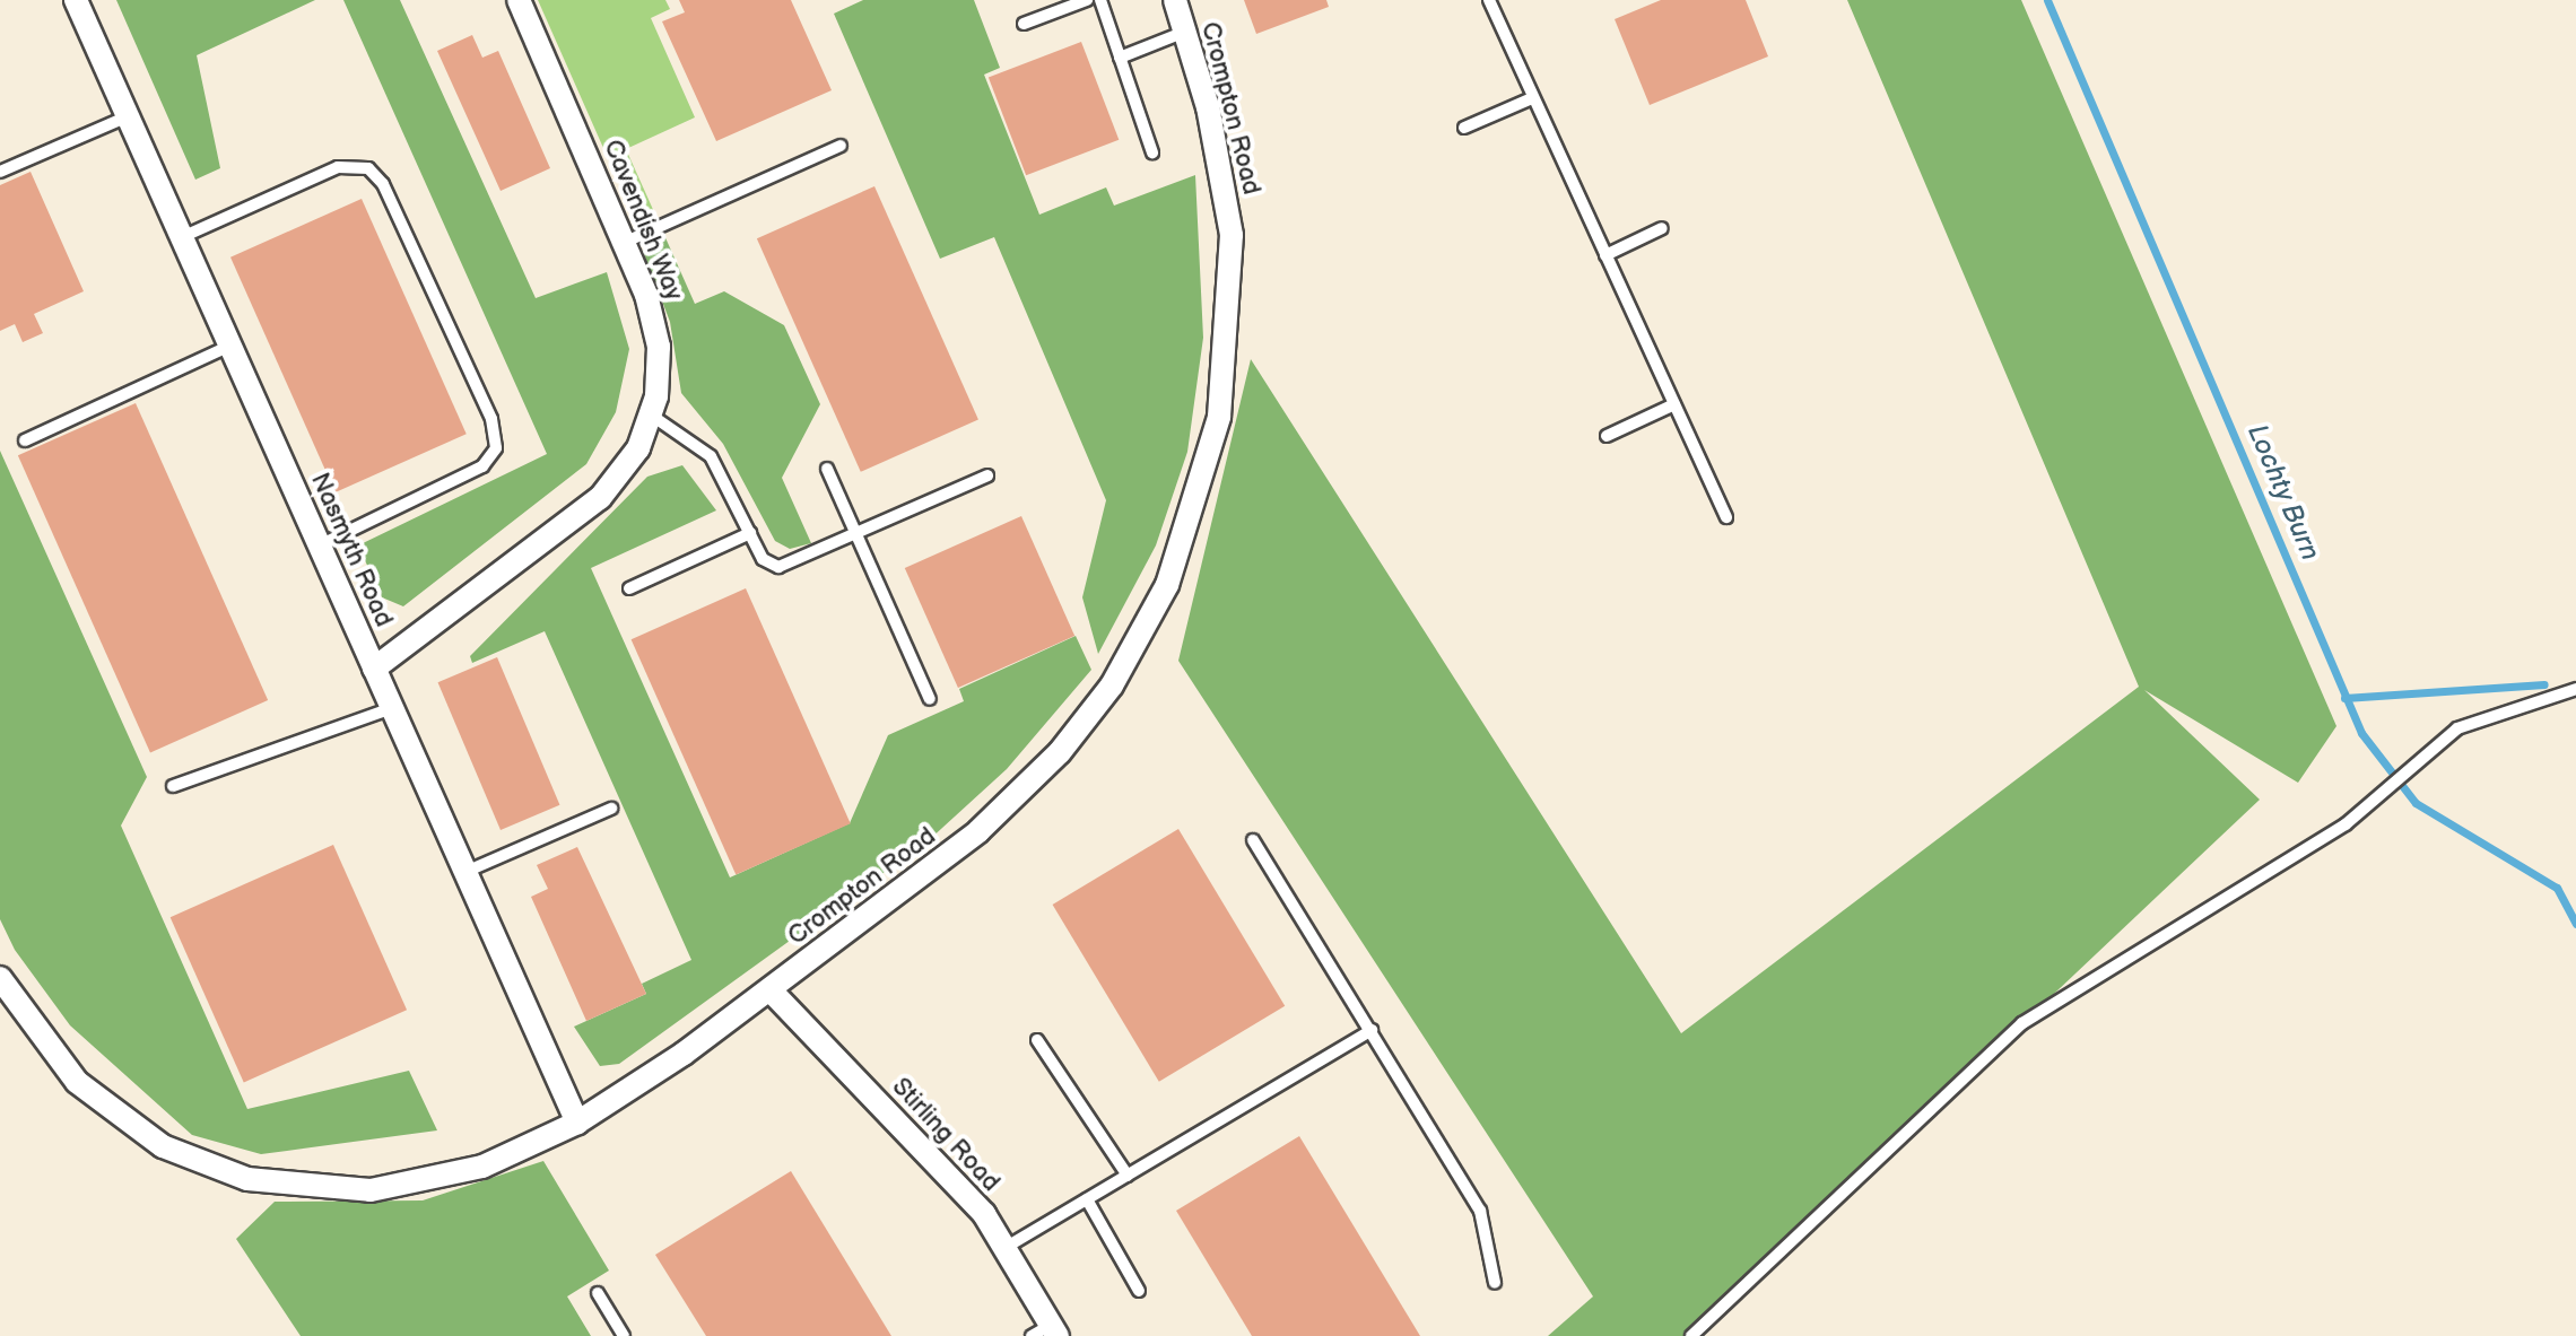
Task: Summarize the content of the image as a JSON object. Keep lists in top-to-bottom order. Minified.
{"streets":{"street":["Crompton Road","Cavendish Way","Nasmyth Road","Stirling Road"]},"crossings":[["Crompton Road","Nasmyth Road"],["Crompton Road","Stirling Road"],["Cavendish Way","Nasmyth Road"]],"water":["Lochty Burn"]}
